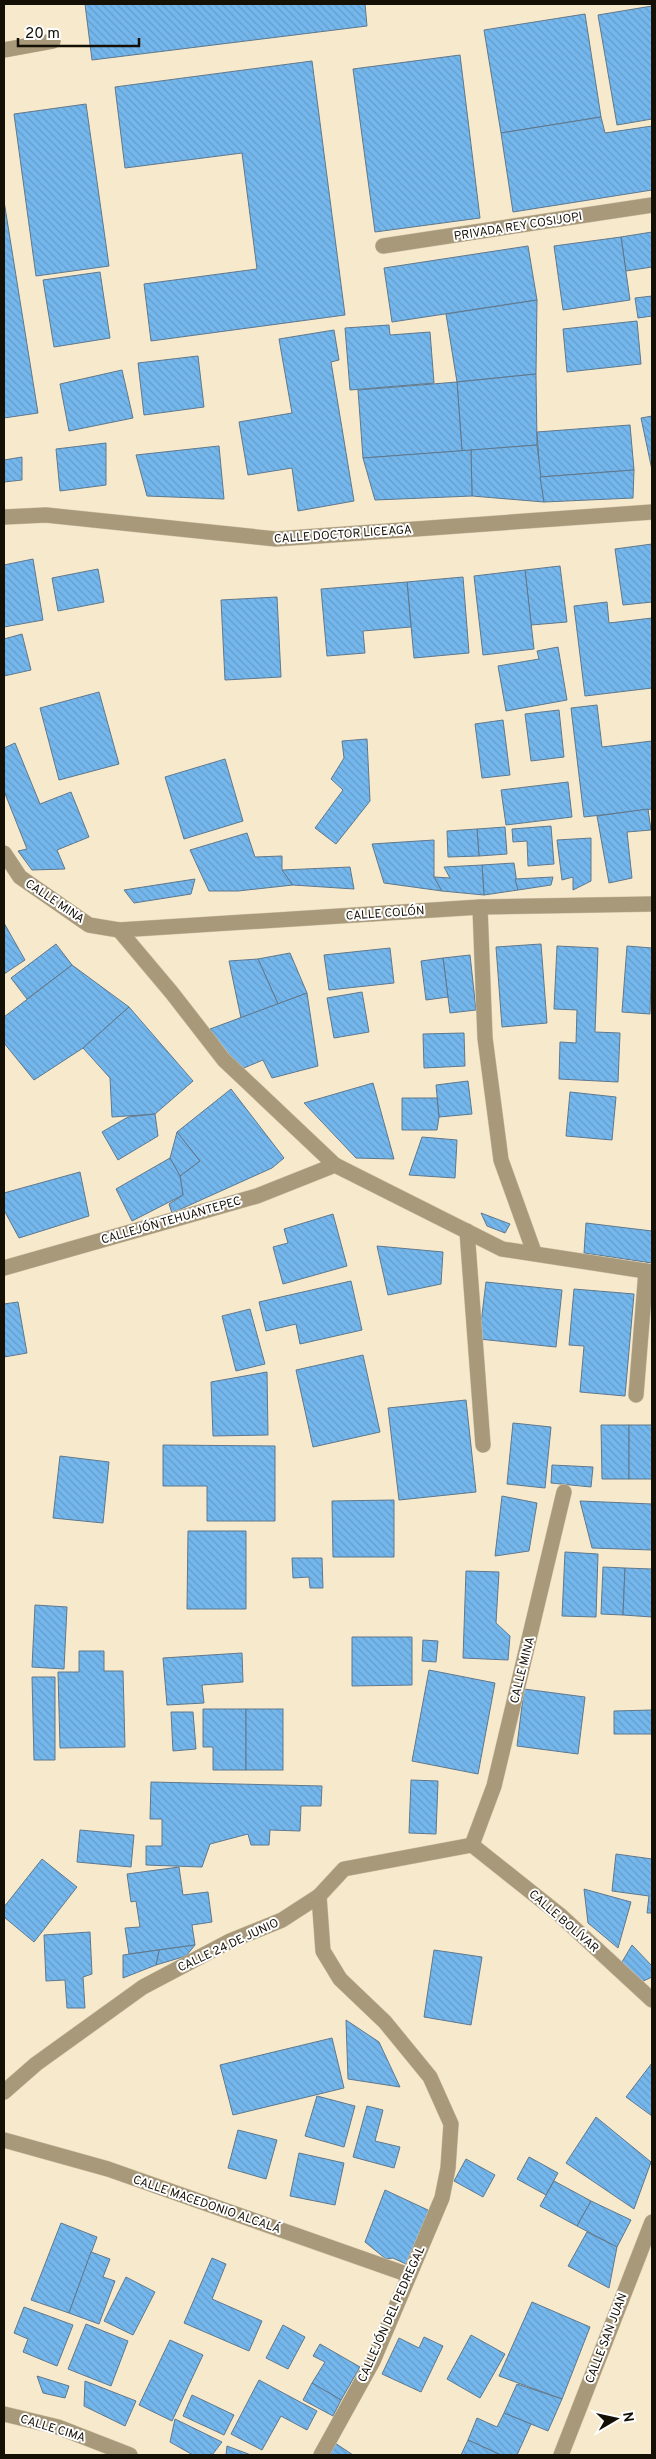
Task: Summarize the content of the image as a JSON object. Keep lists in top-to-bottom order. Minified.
{"streets":{"street":["PRIVADA REY COSIJOPI","CALLE DOCTOR LICEAGA","CALLE MINA","CALLE COLÓN","CALLEJÓN TEHUANTEPEC","CALLE BOLÍVAR","CALLE 24 DE JUNIO","CALLE MACEDONIO ALCALÁ","CALLEJÓN DEL PEDREGAL","CALLE SAN JUAN","CALLE CIMA"]},"crossings":[["CALLE MINA","CALLE COLÓN"],["CALLE MINA","CALLE BOLÍVAR"],["CALLE MINA","CALLE 24 DE JUNIO"],["CALLE BOLÍVAR","CALLE 24 DE JUNIO"],["CALLE 24 DE JUNIO","CALLEJÓN DEL PEDREGAL"],["CALLE MACEDONIO ALCALÁ","CALLEJÓN DEL PEDREGAL"]],"scale_bar":"20 m","north":"right"}
